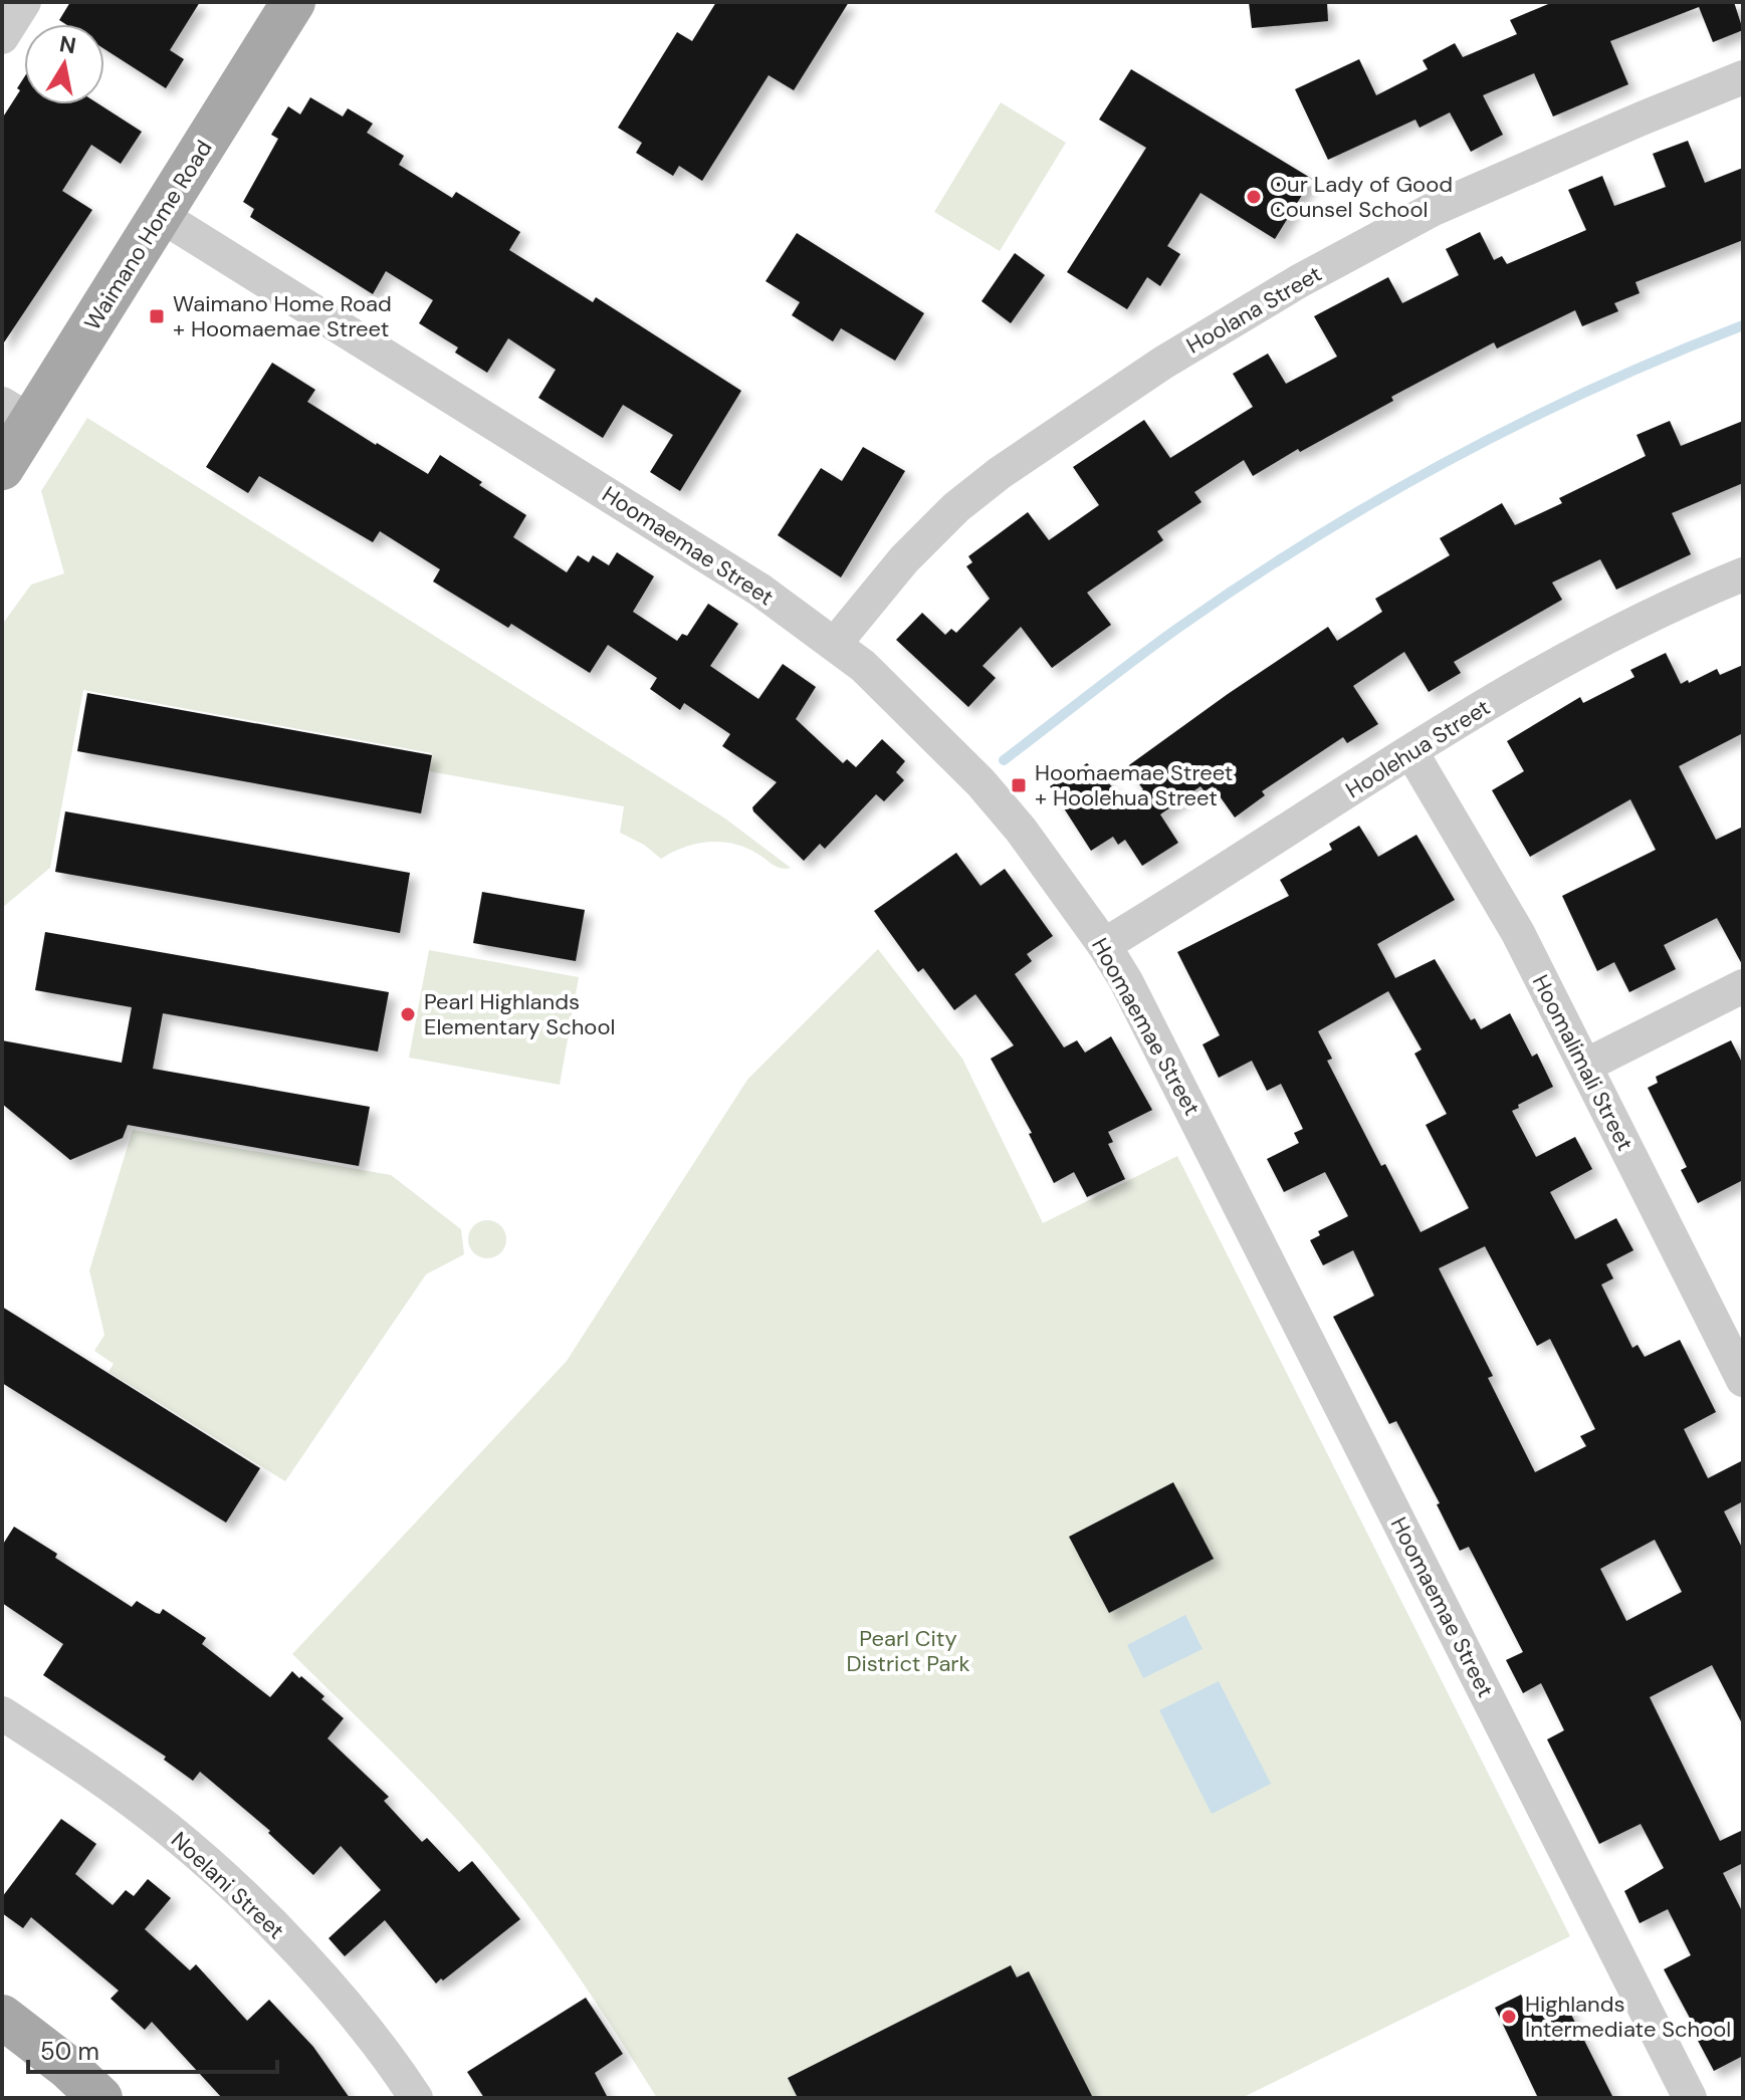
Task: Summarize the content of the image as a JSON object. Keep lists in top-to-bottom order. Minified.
{"streets":{"main road":["Waimano Home Road"],"street":["Hoolana Street","Hoomaemae Street","Hoolehua Street","Hoomalimali Street","Noelani Street"]},"crossings":[["Waimano Home Road","Hoomaemae Street"],["Hoolana Street","Hoomaemae Street"],["Hoomaemae Street","Hoolehua Street"],["Hoolehua Street","Hoomalimali Street"]],"parks":["Pearl City District Park"],"places":{"other":["Our Lady of Good Counsel School","Pearl Highlands Elementary School","Highlands Intermediate School"],"transit":["Waimano Home Road + Hoomaemae Street","Hoomaemae Street + Hoolehua Street"]},"scale_bar":"50 m","north":"top"}
